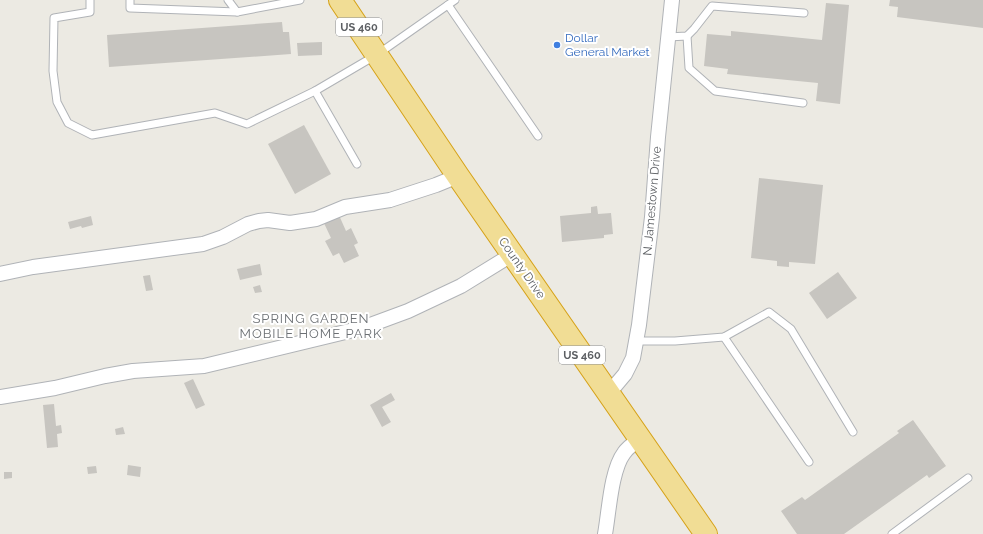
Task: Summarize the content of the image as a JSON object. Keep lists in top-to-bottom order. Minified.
{"streets":{"highway":["US 460","County Drive"],"street":["N. Jamestown Drive"]},"crossings":[["N. Jamestown Drive","County Drive"]],"districts":["SPRING GARDEN MOBILE HOME PARK"],"places":["Dollar General Market"]}
